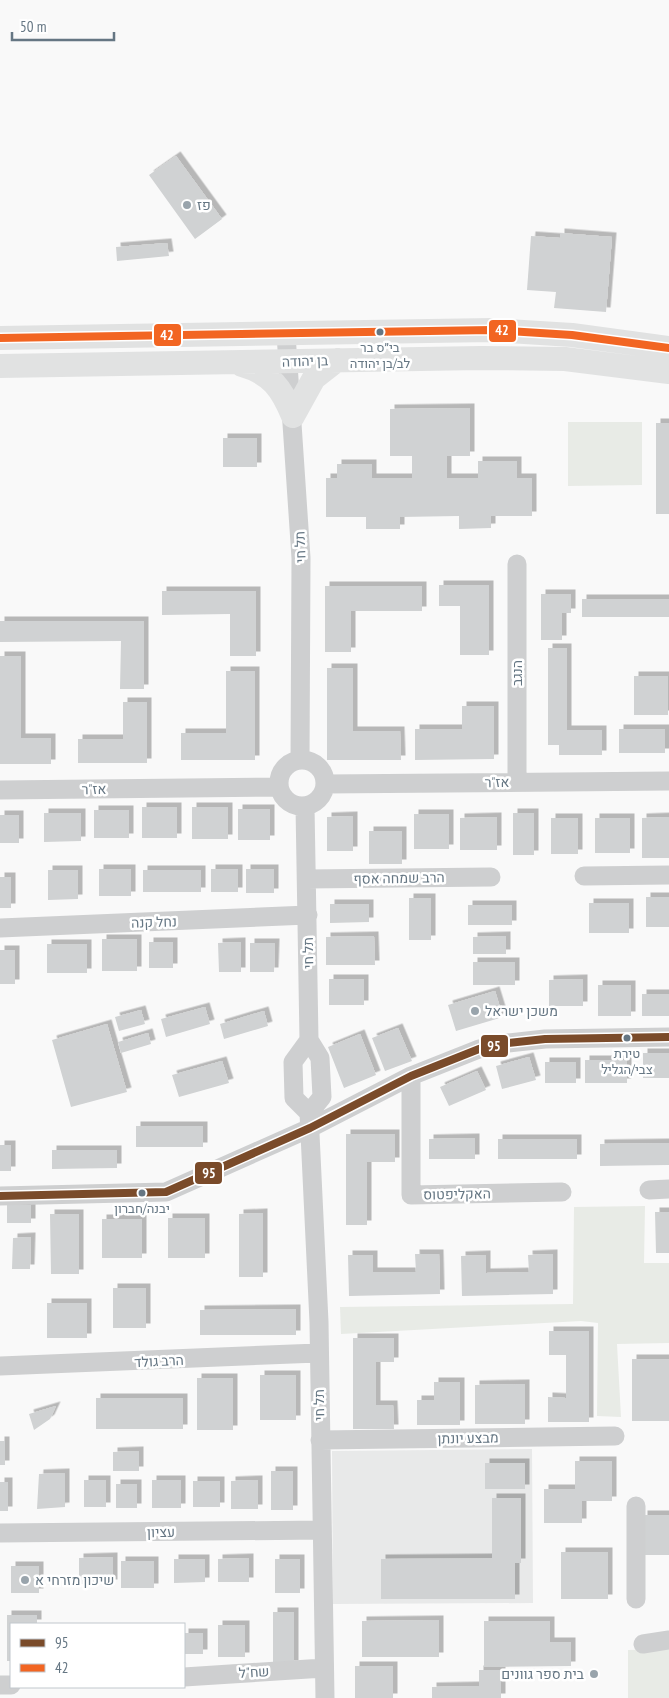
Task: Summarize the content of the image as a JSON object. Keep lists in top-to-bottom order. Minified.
{"streets":{"main road":["בן יהודה"],"street":["תל חי","הנגב","אז\"ר","הרב שמחה אסף","נחל קנה","האקליפטוס","הרב גולד","מבצע יונתן","עציון","שח\"ל"]},"crossings":[["בן יהודה","תל חי"],["תל חי","אז\"ר"],["תל חי","הרב שמחה אסף"],["תל חי","נחל קנה"],["תל חי","הרב גולד"],["תל חי","מבצע יונתן"],["תל חי","עציון"],["תל חי","שח\"ל"],["הנגב","אז\"ר"]],"places":["פז","בי״ס בר לב/בן יהודה","משכן ישראל","טירת צבי/הגליל","יבנה/חברון","שיכון מזרחי א","בית ספר גוונים"],"lines":["transit line 42","transit line 95"],"legend":["95","42"],"scale_bar":"50 m"}
